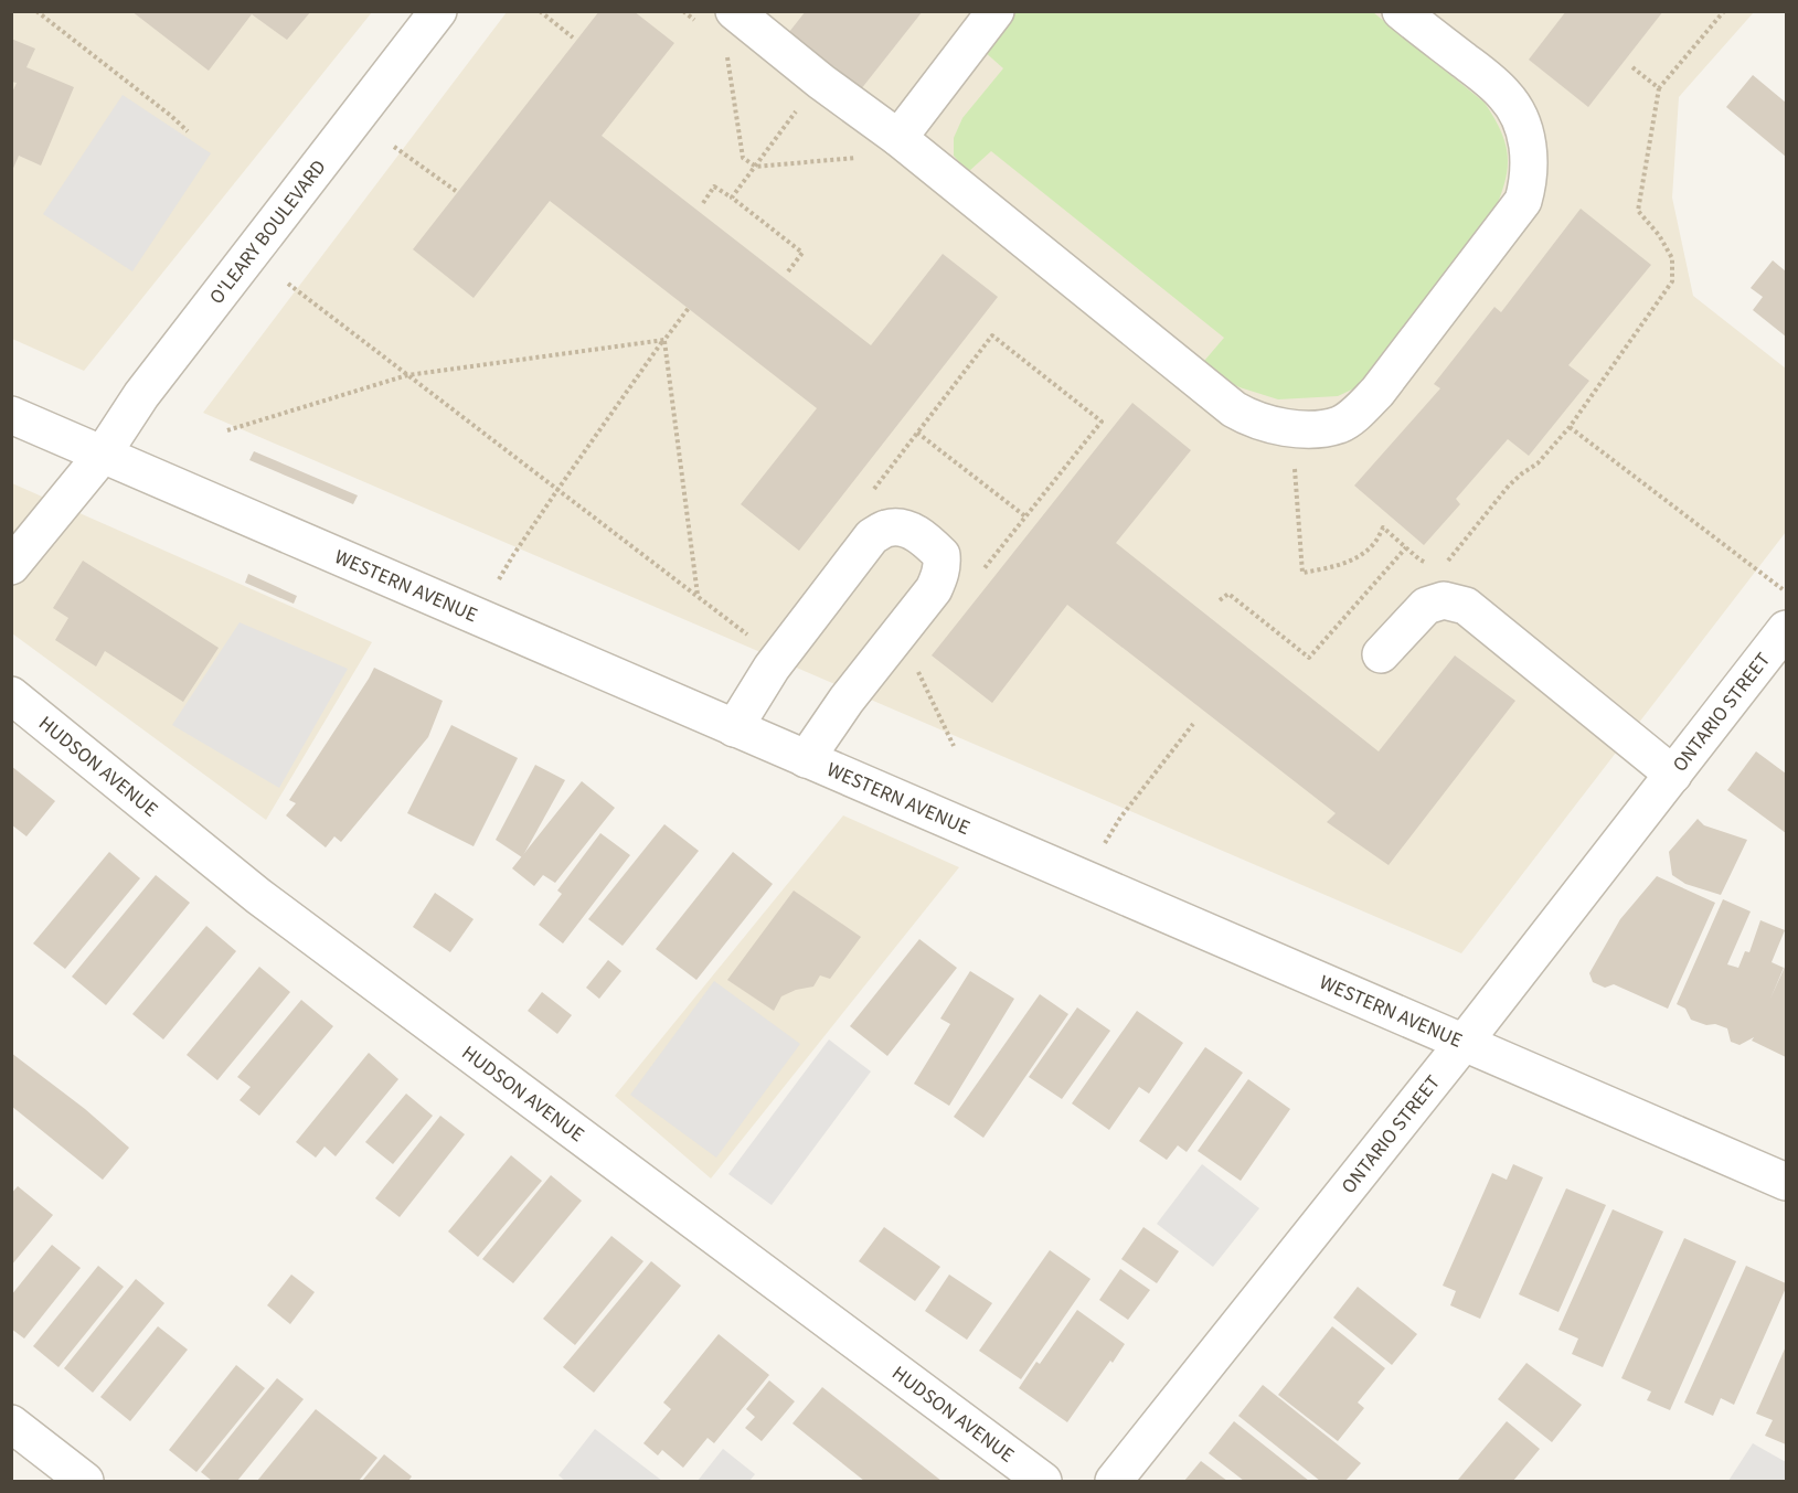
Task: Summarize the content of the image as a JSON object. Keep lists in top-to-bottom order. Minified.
{"streets":{"street":["O'LEARY BOULEVARD","WESTERN AVENUE","ONTARIO STREET","HUDSON AVENUE"]},"crossings":[["O'LEARY BOULEVARD","WESTERN AVENUE"],["WESTERN AVENUE","ONTARIO STREET"]]}
